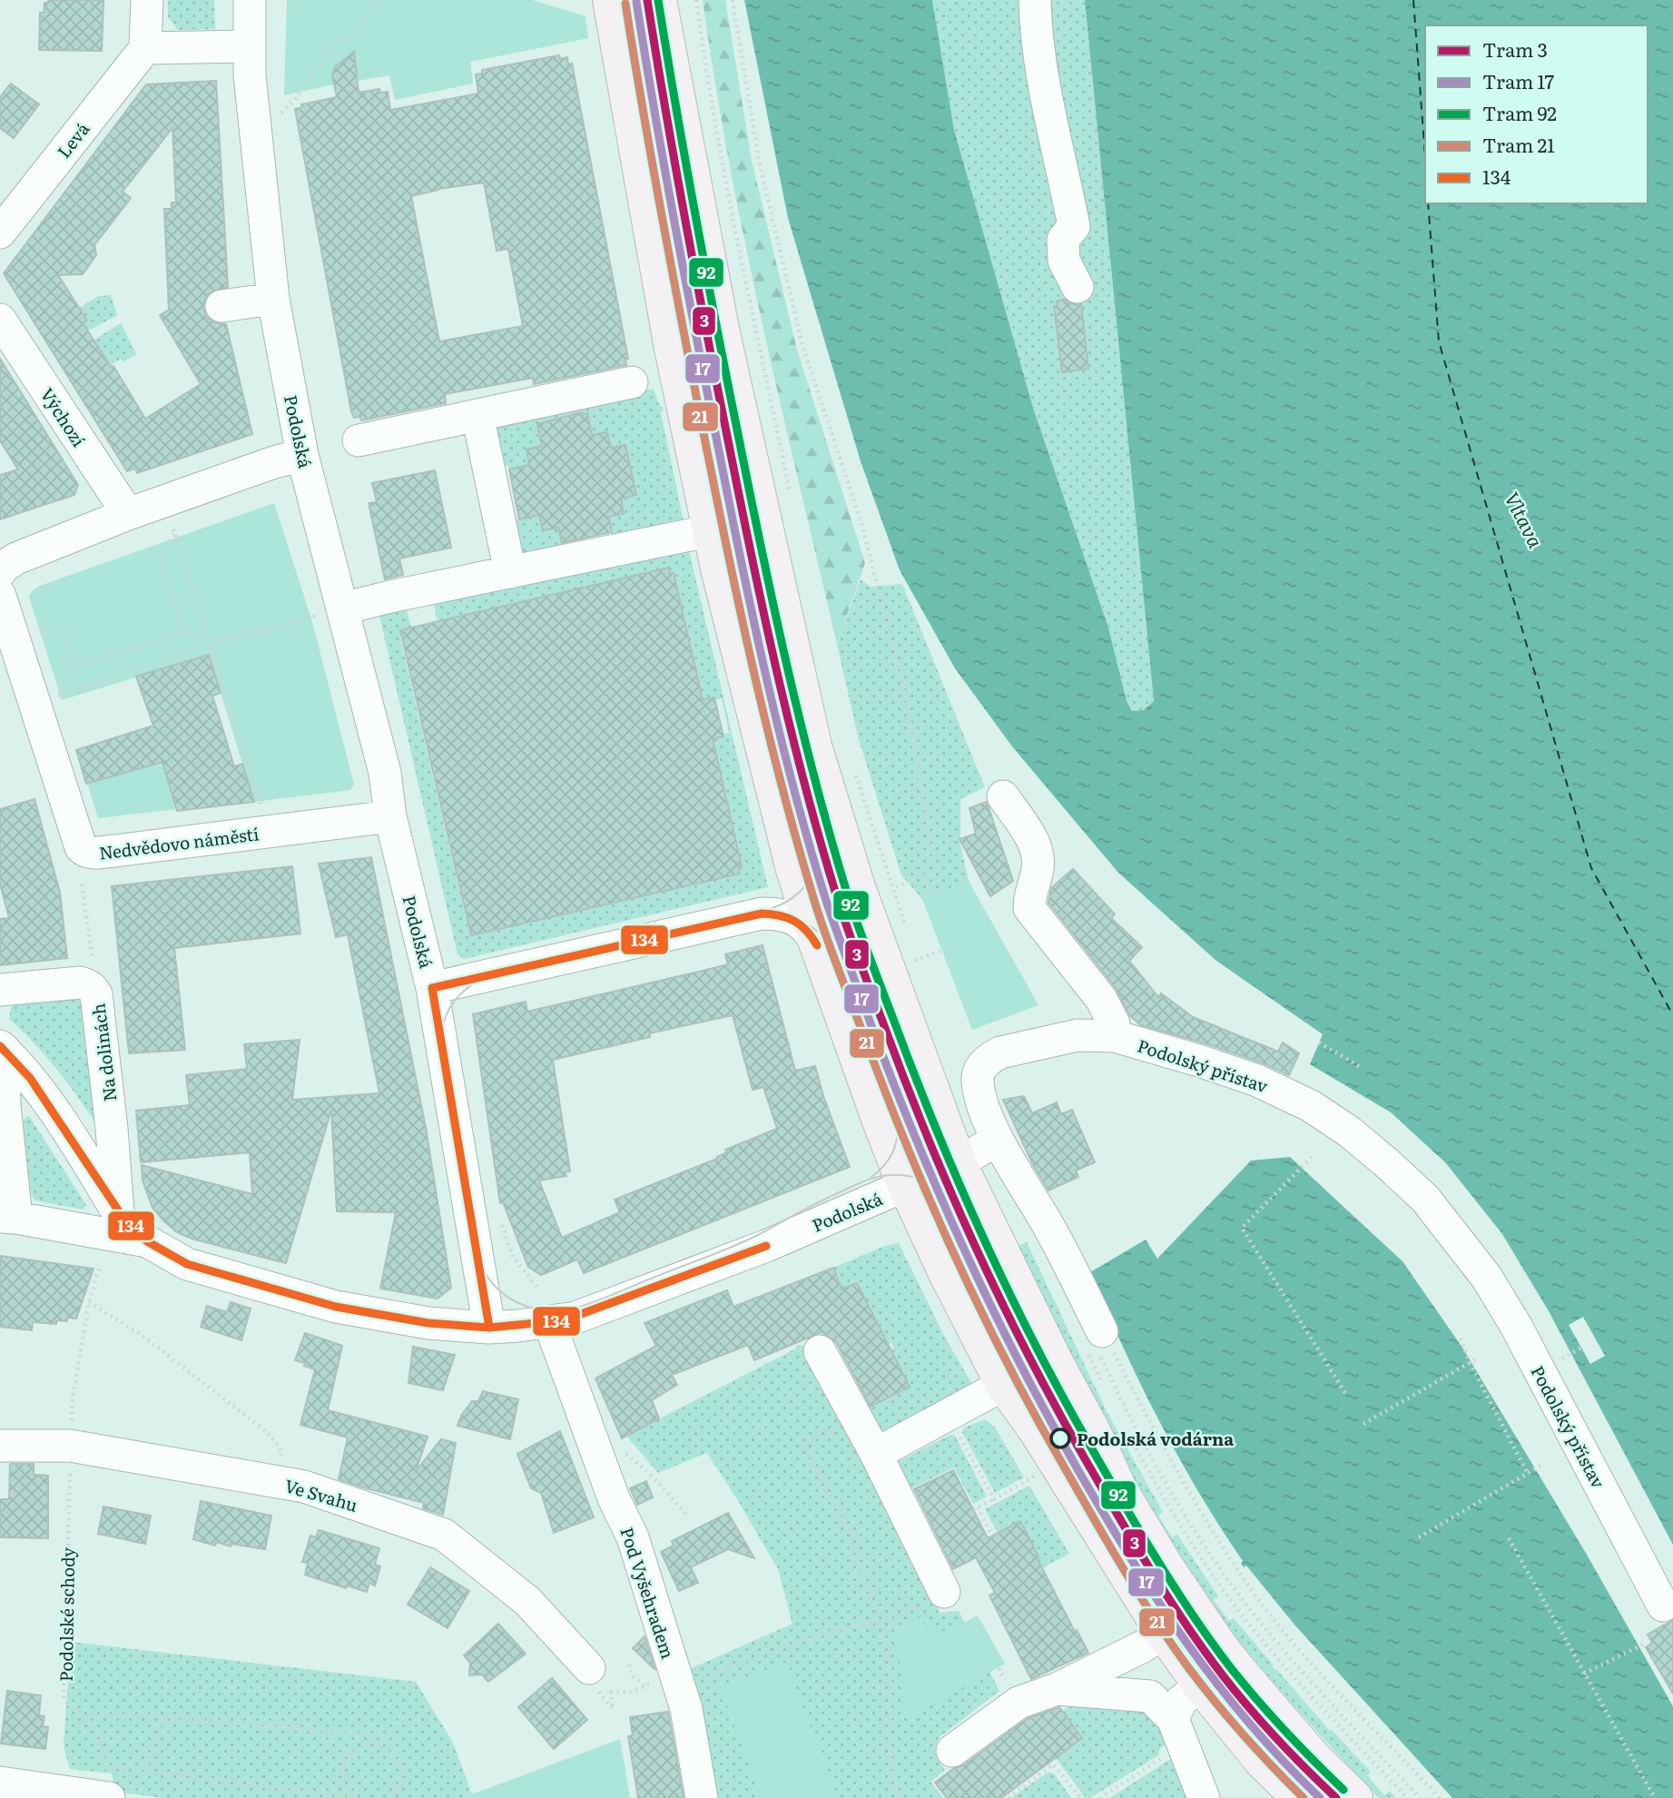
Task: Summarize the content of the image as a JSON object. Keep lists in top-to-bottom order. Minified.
{"streets":{"street":["Levá","Výchozí","Podolská","Nedvědovo náměstí","Na dolinách","Podolský přístav","Ve Svahu","Pod Vyšehradem"],"path":["Podolské schody"]},"crossings":[["Podolská","Nedvědovo náměstí"],["Podolská","Pod Vyšehradem"]],"water":["Vltava"],"places":["Podolská vodárna"],"lines":["tram line 3","tram line 92","tram line 17","tram line 21","transit line 134"],"legend":["Tram 3","Tram 17","Tram 92","Tram 21","134"]}
